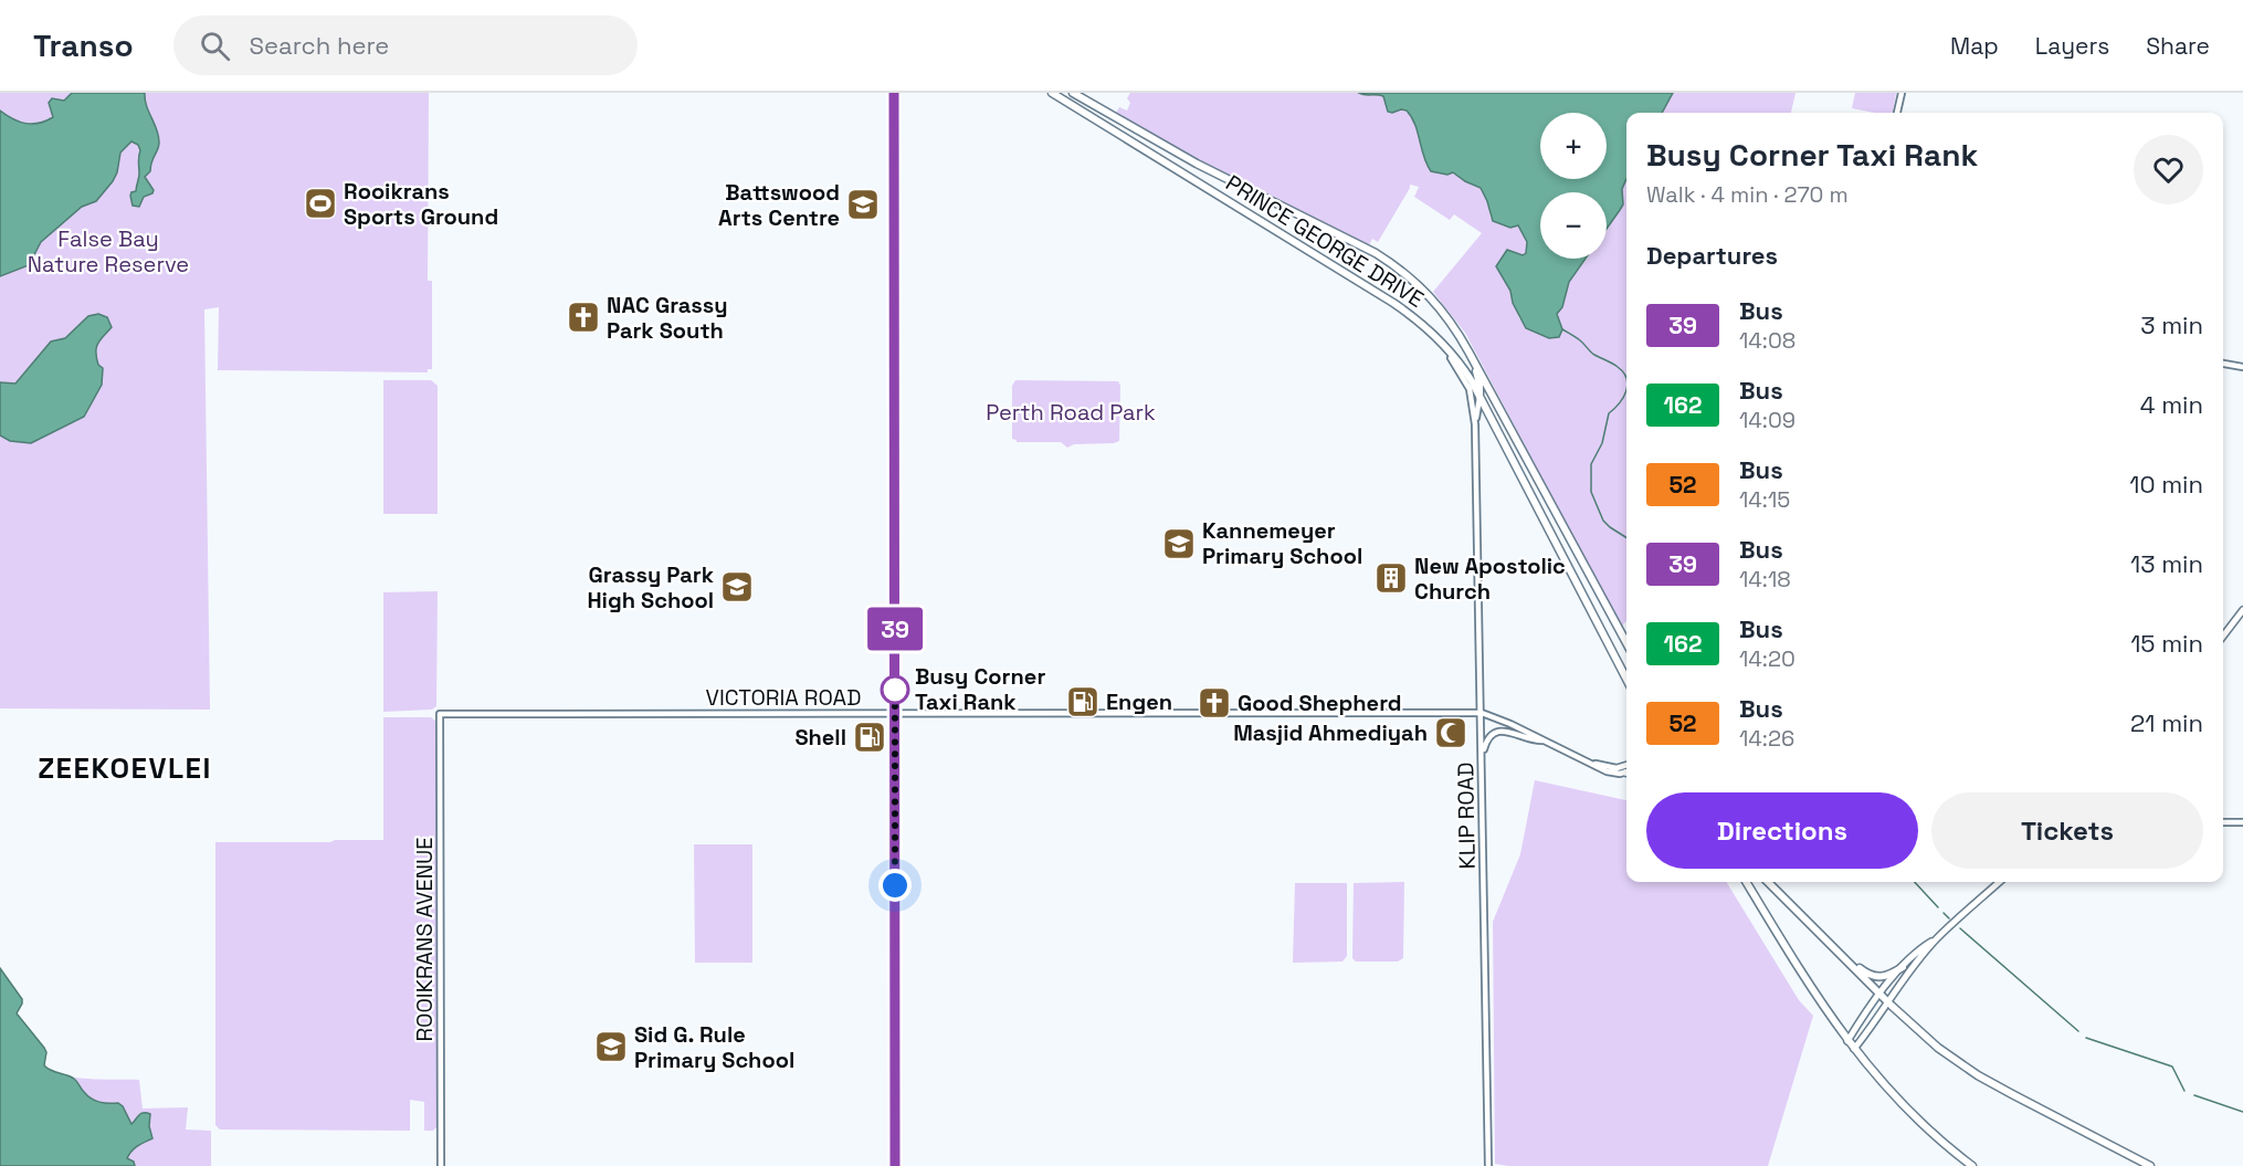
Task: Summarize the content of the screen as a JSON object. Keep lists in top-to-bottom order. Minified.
{"streets":{"main road":["PRINCE GEORGE DRIVE"],"street":["VICTORIA ROAD","KLIP ROAD","ROOIKRANS AVENUE"]},"crossings":[["PRINCE GEORGE DRIVE","KLIP ROAD"],["VICTORIA ROAD","KLIP ROAD"],["VICTORIA ROAD","ROOIKRANS AVENUE"]],"districts":["ZEEKOEVLEI"],"parks":["False Bay Nature Reserve","Perth Road Park"],"places":{"sports":["Rooikrans Sports Ground"],"school or university":["Battswood Arts Centre","Kannemeyer Primary School","Grassy Park High School","Sid G. Rule Primary School"],"church":["NAC Grassy Park South","Good Shepherd"],"building":["New Apostolic Church"],"other":["Busy Corner Taxi Rank"],"fuel station":["Engen","Shell"],"mosque":["Masjid Ahmediyah"]},"lines":["bus line 39"],"page":{"header":"Transo","search":"Search here","nav":["Map","Layers","Share"],"on_map":"39","map_buttons":["+","−"],"heading":[["Busy Corner Taxi Rank","Walk · 4 min · 270 m"],"Departures"],"list":[{"mark":"39","name":"Bus","note":"14:08","value":"3 min"},{"mark":"162","name":"Bus","note":"14:09","value":"4 min"},{"mark":"52","name":"Bus","note":"14:15","value":"10 min"},{"mark":"39","name":"Bus","note":"14:18","value":"13 min"},{"mark":"162","name":"Bus","note":"14:20","value":"15 min"},{"mark":"52","name":"Bus","note":"14:26","value":"21 min"}],"buttons":["Directions","Tickets"]}}
